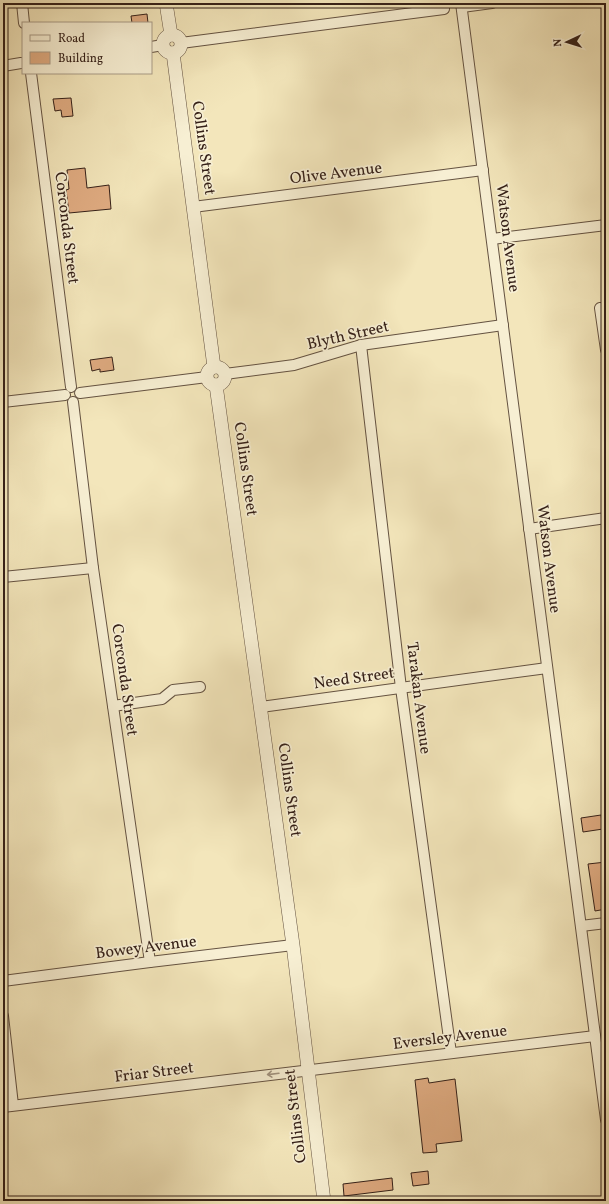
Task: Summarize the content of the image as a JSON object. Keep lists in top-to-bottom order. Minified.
{"streets":{"street":["Collins Street","Olive Avenue","Corconda Street","Watson Avenue","Blyth Street","Need Street","Tarakan Avenue","Bowey Avenue","Eversley Avenue","Friar Street"]},"crossings":[["Collins Street","Olive Avenue"],["Collins Street","Need Street"],["Collins Street","Bowey Avenue"],["Collins Street","Eversley Avenue"],["Collins Street","Friar Street"],["Olive Avenue","Watson Avenue"],["Corconda Street","Bowey Avenue"],["Watson Avenue","Blyth Street"],["Watson Avenue","Need Street"],["Watson Avenue","Eversley Avenue"],["Blyth Street","Tarakan Avenue"],["Need Street","Tarakan Avenue"],["Tarakan Avenue","Eversley Avenue"],["Eversley Avenue","Friar Street"]],"one_way":["Friar Street"],"legend":["Road","Building"],"north":"left"}
